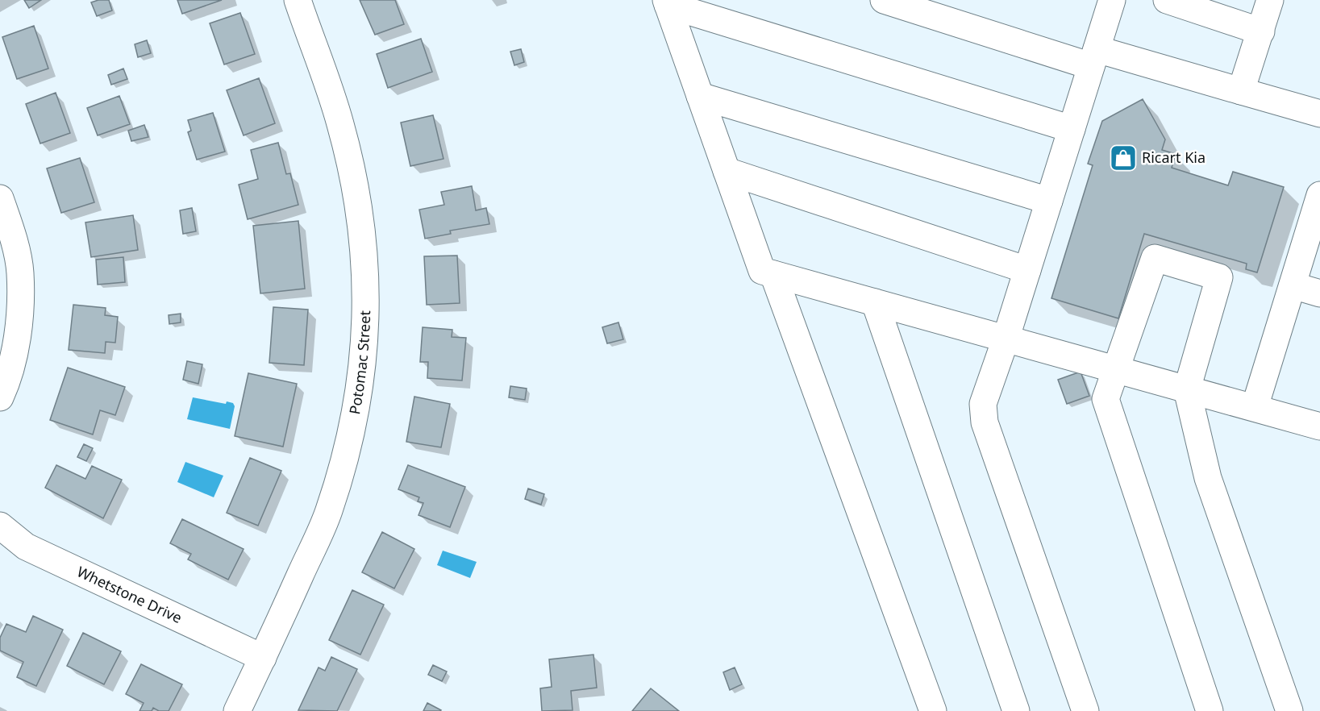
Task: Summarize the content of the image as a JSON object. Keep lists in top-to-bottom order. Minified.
{"streets":{"street":["Potomac Street","Whetstone Drive"]},"crossings":[["Potomac Street","Whetstone Drive"]],"places":{"shop":["Ricart Kia"]}}
